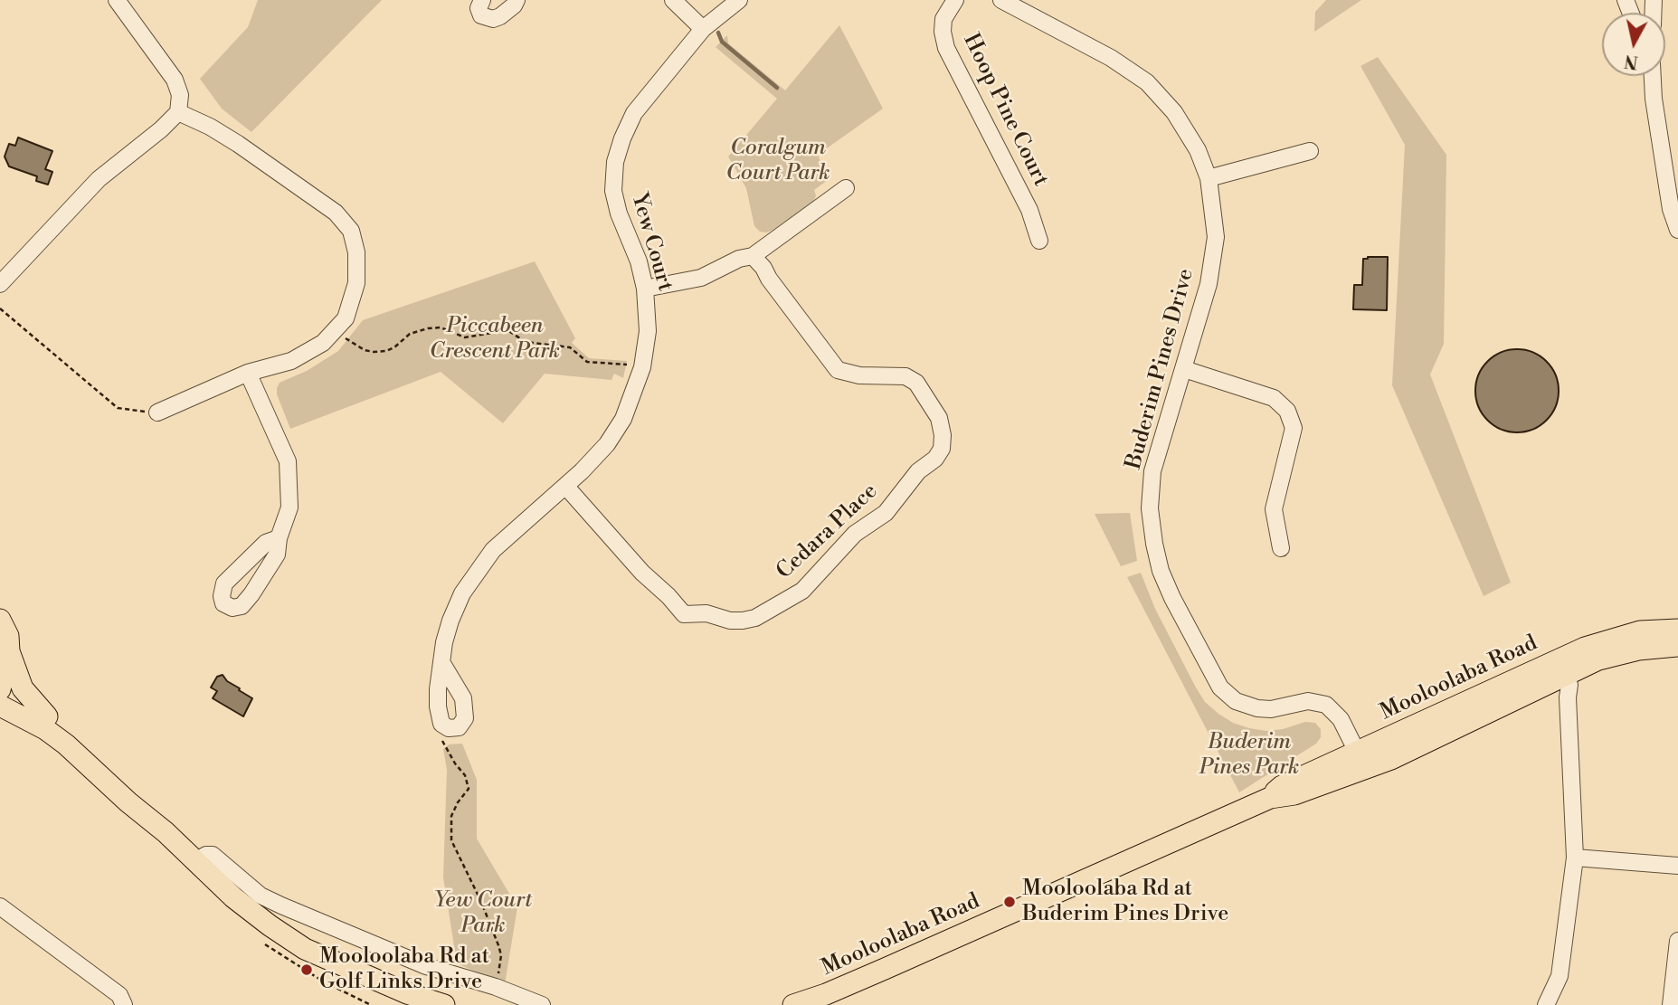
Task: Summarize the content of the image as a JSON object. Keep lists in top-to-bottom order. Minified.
{"streets":{"main road":["Mooloolaba Road"],"street":["Hoop Pine Court","Yew Court","Buderim Pines Drive","Cedara Place"]},"crossings":[["Yew Court","Cedara Place"],["Buderim Pines Drive","Mooloolaba Road"]],"parks":["Coralgum Court Park","Piccabeen Crescent Park","Buderim Pines Park","Yew Court Park"],"places":["Mooloolaba Rd at Buderim Pines Drive","Mooloolaba Rd at Golf Links Drive"],"north":"bottom"}
